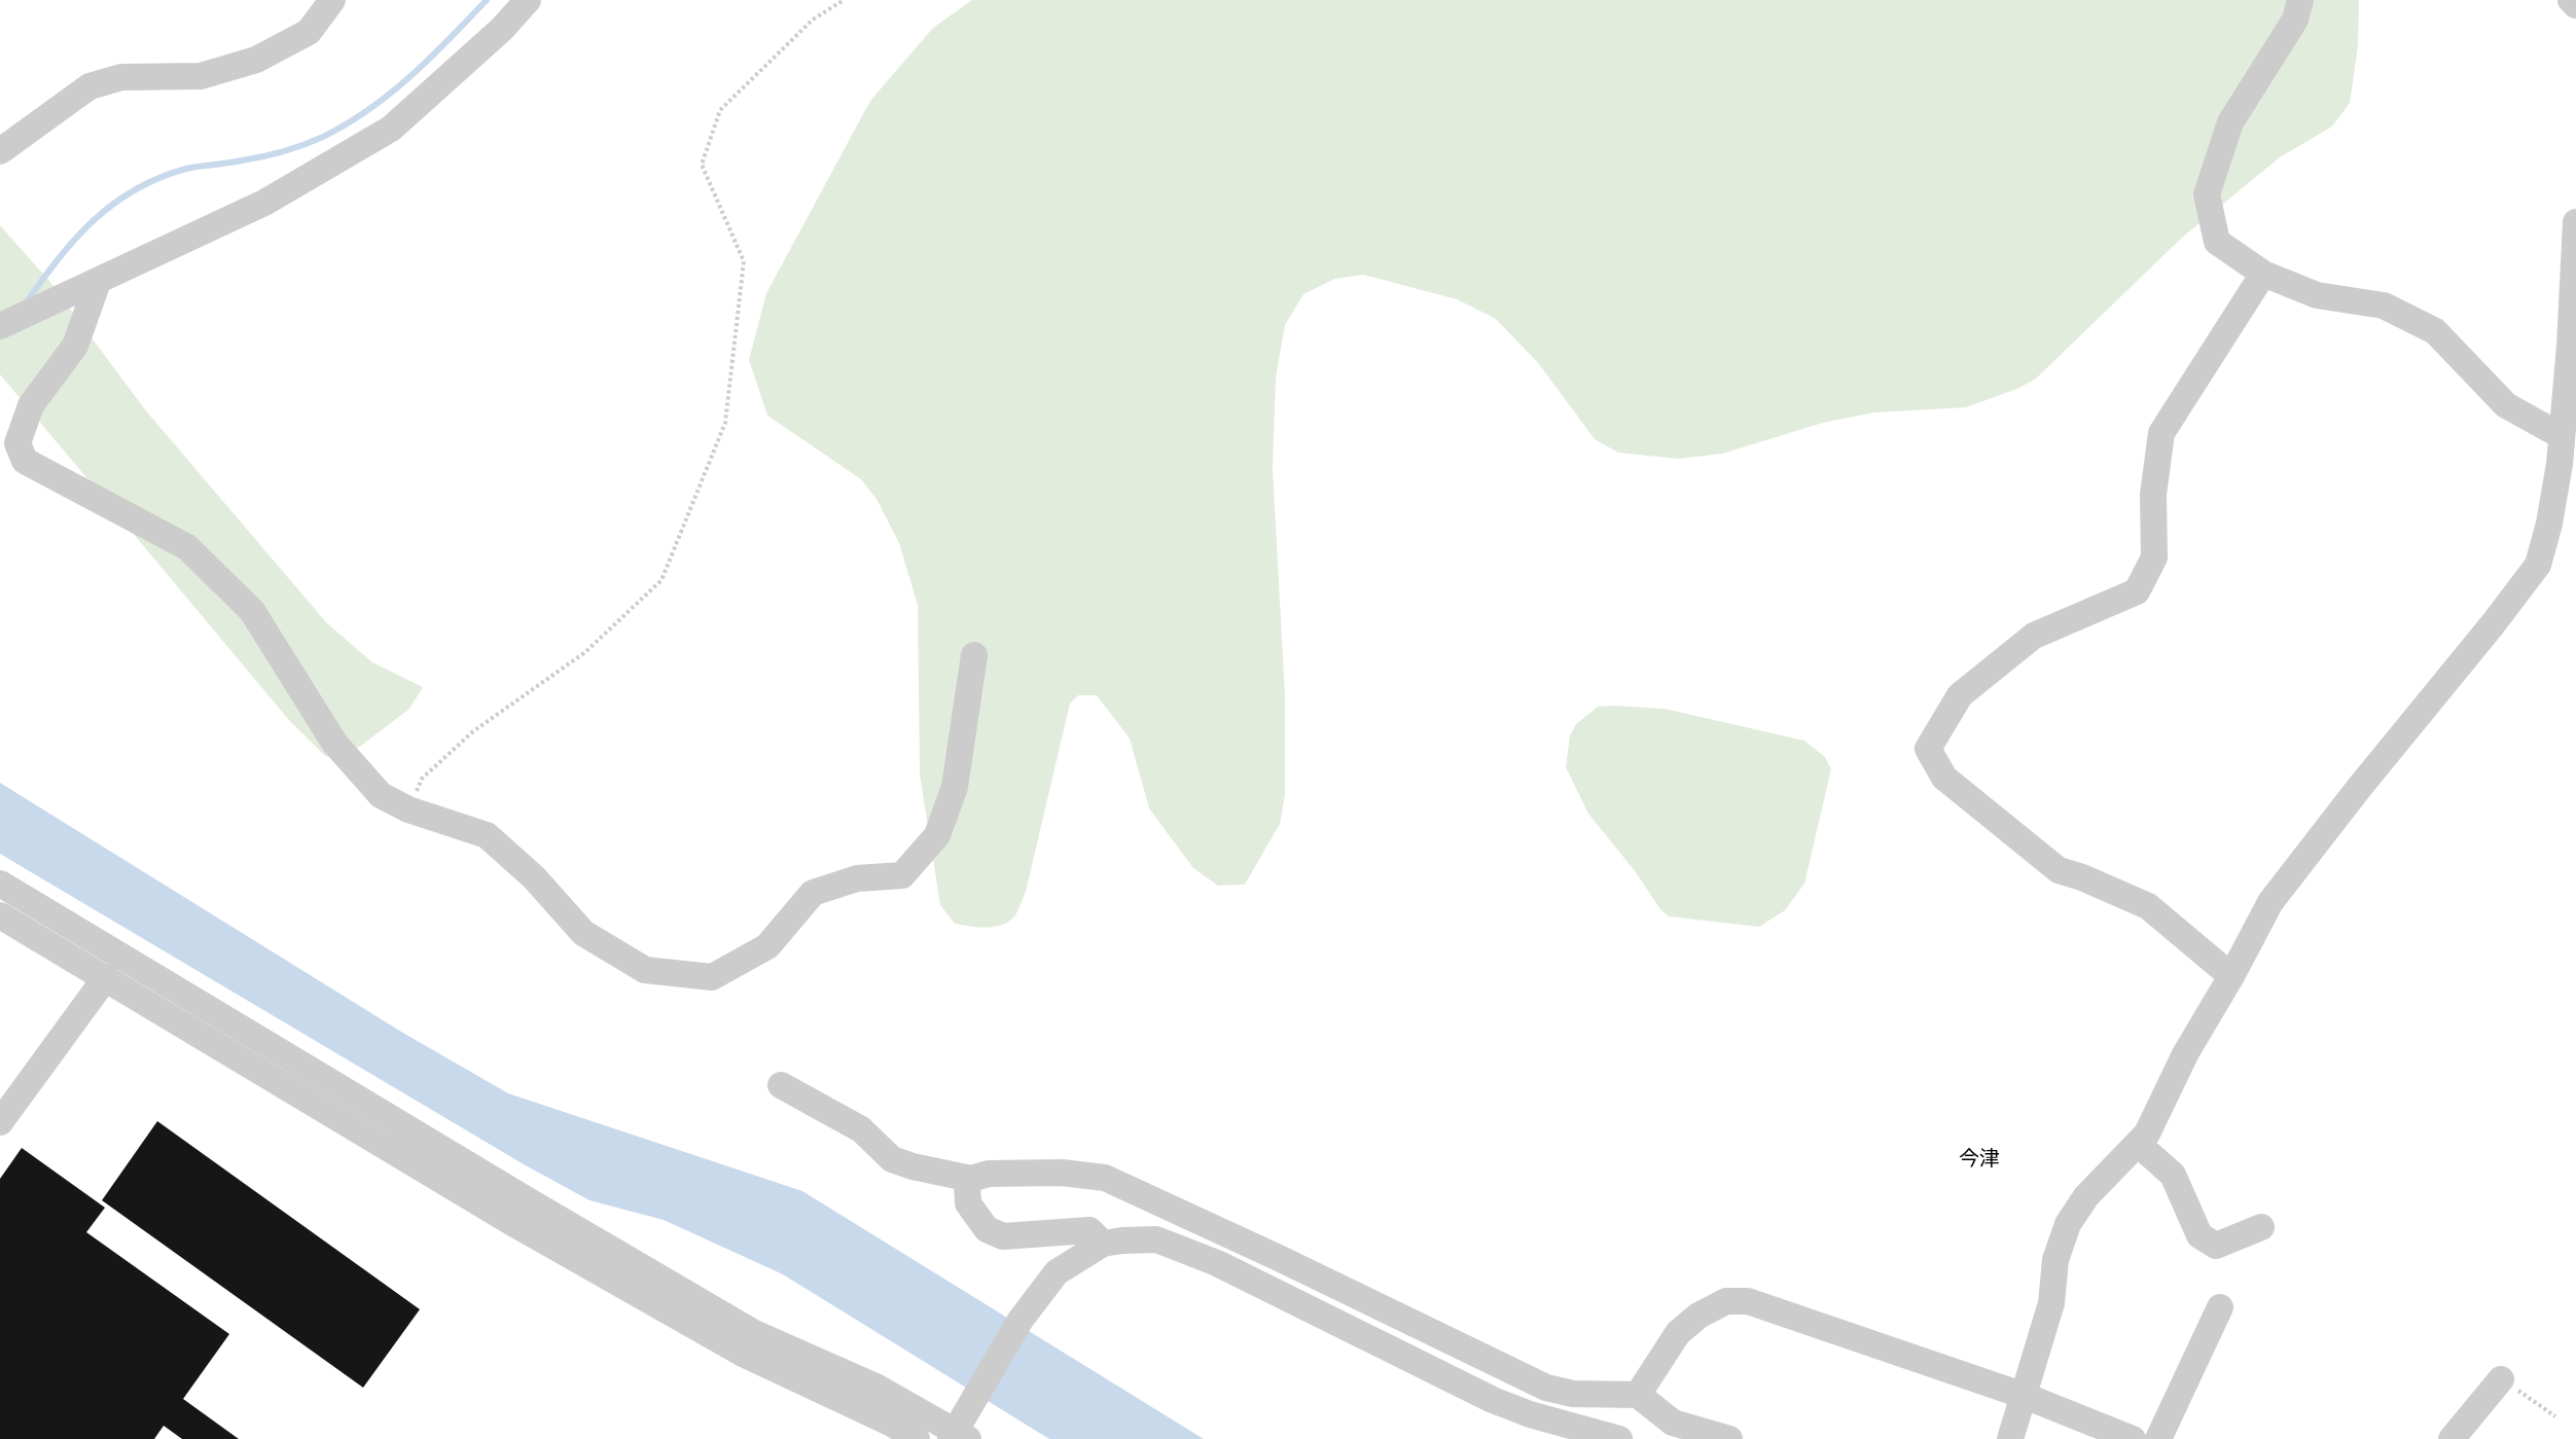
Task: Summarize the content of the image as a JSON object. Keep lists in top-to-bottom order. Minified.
{"districts":["今津"]}
